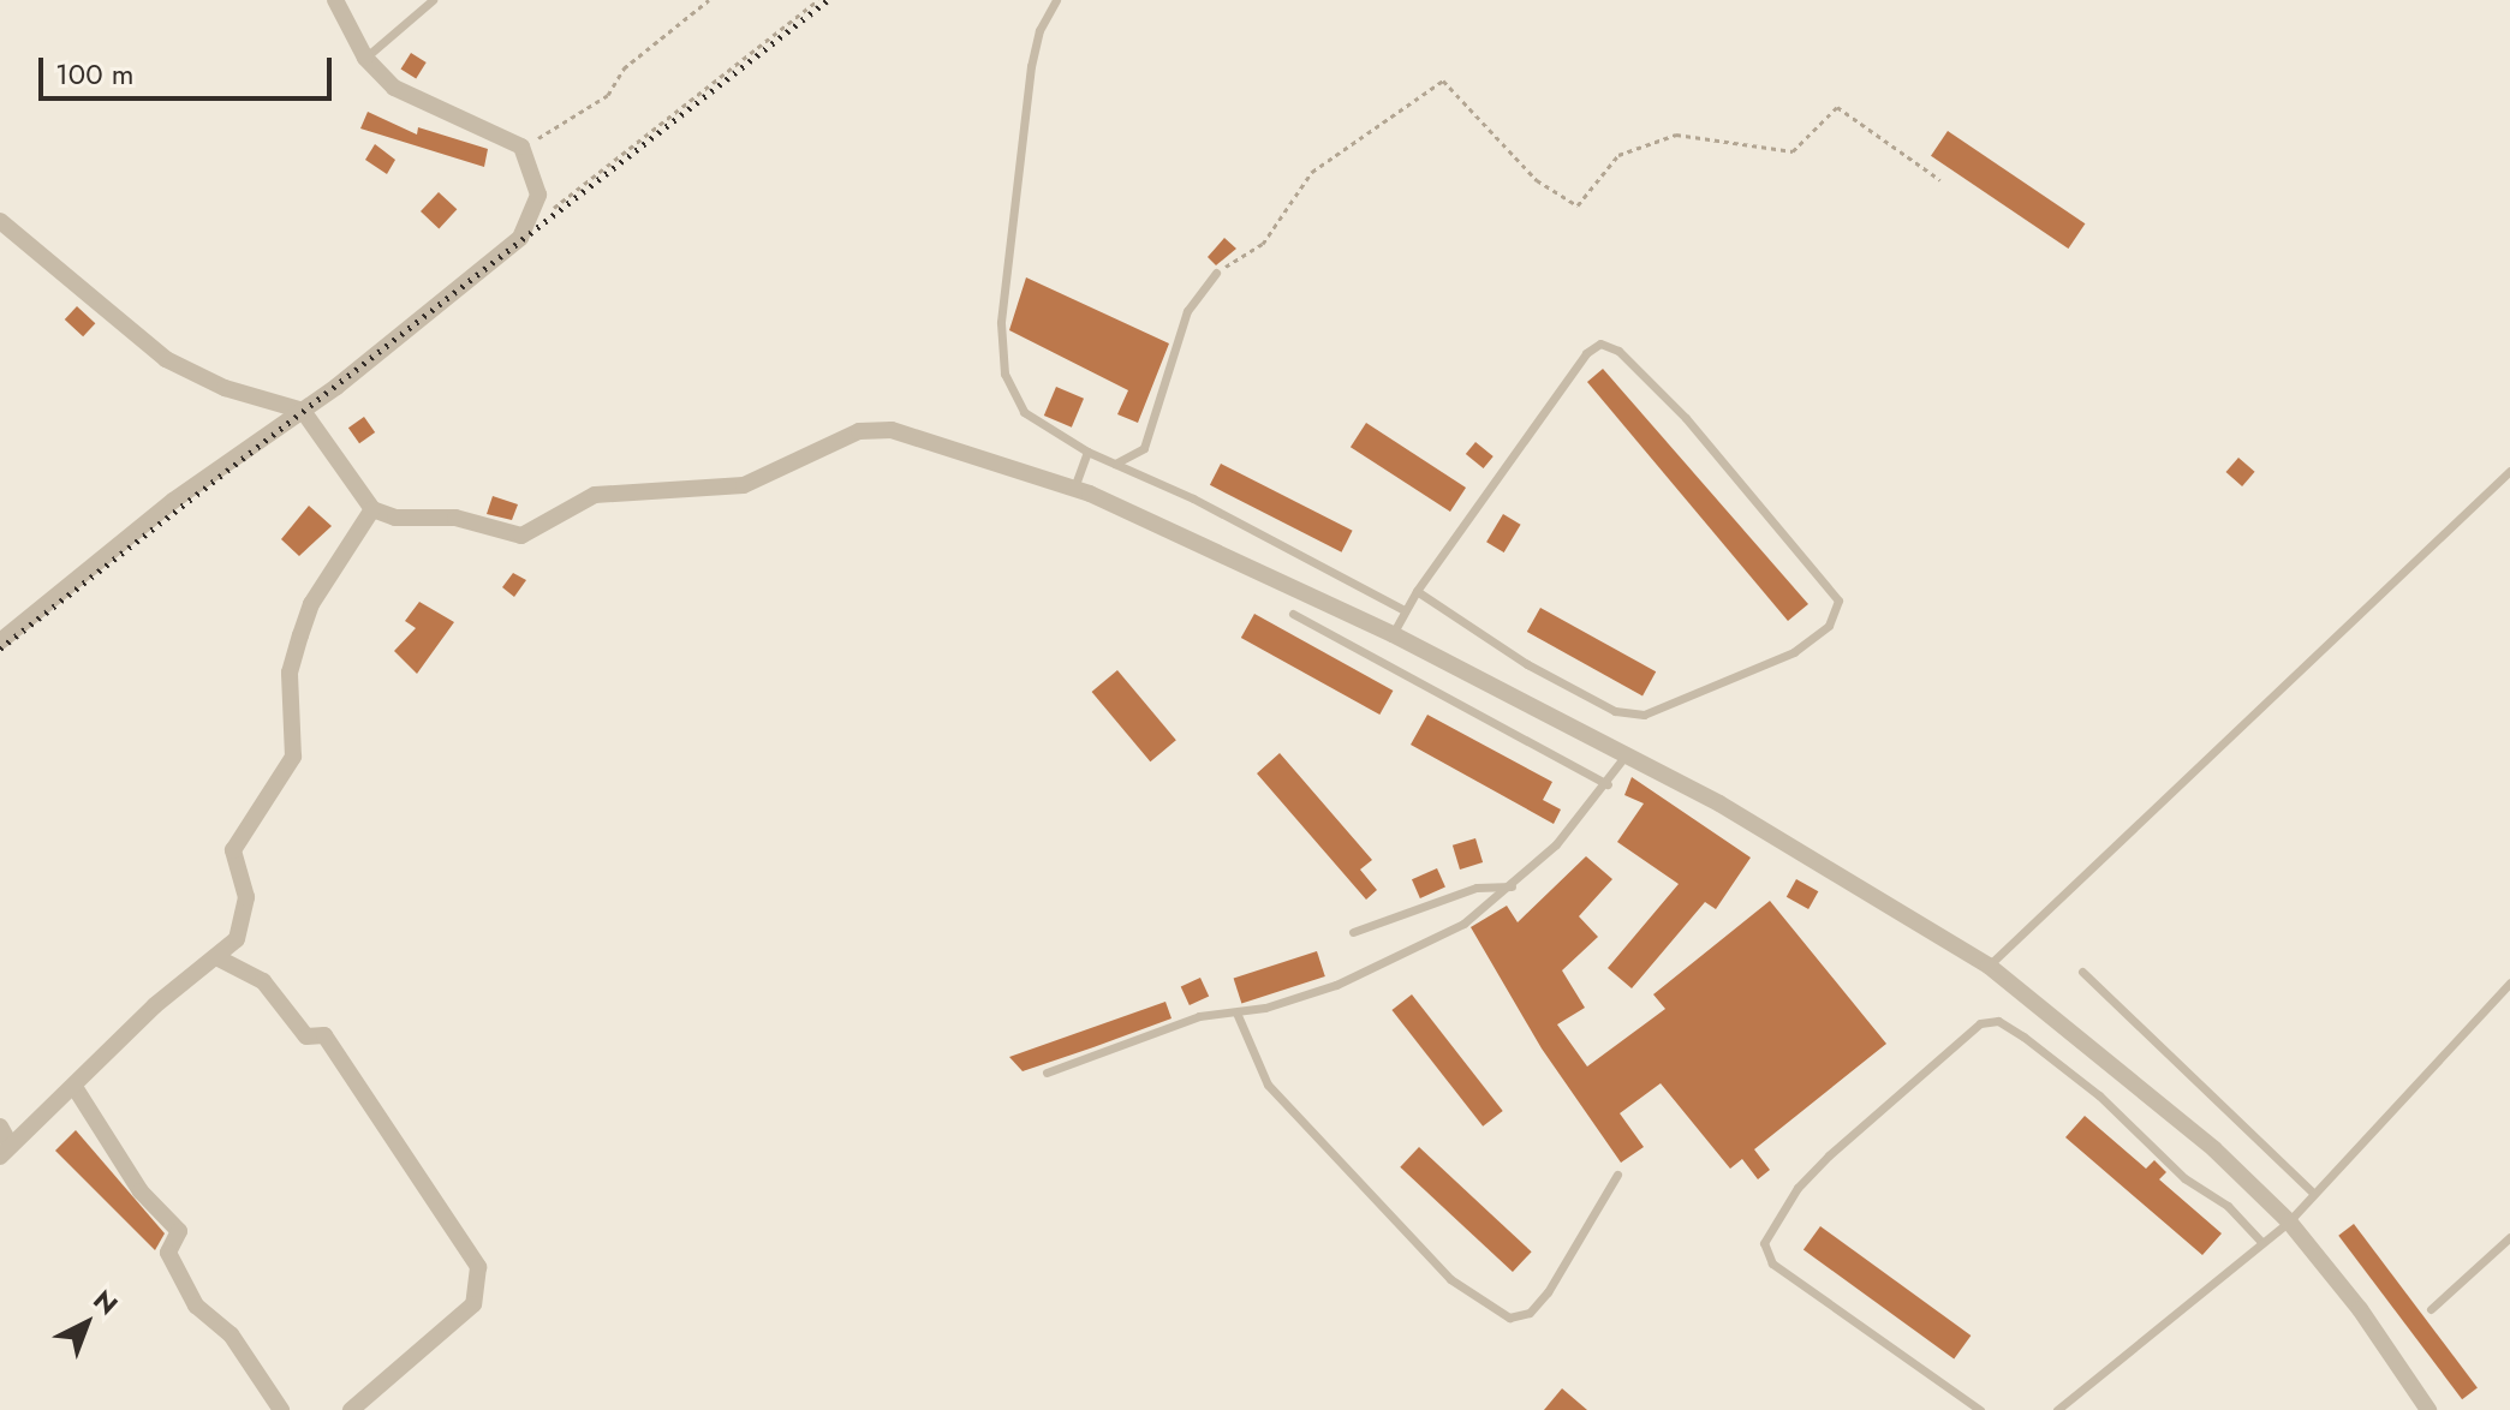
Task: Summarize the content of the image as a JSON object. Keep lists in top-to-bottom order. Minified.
{"scale_bar":"100 m","north":"top right"}
